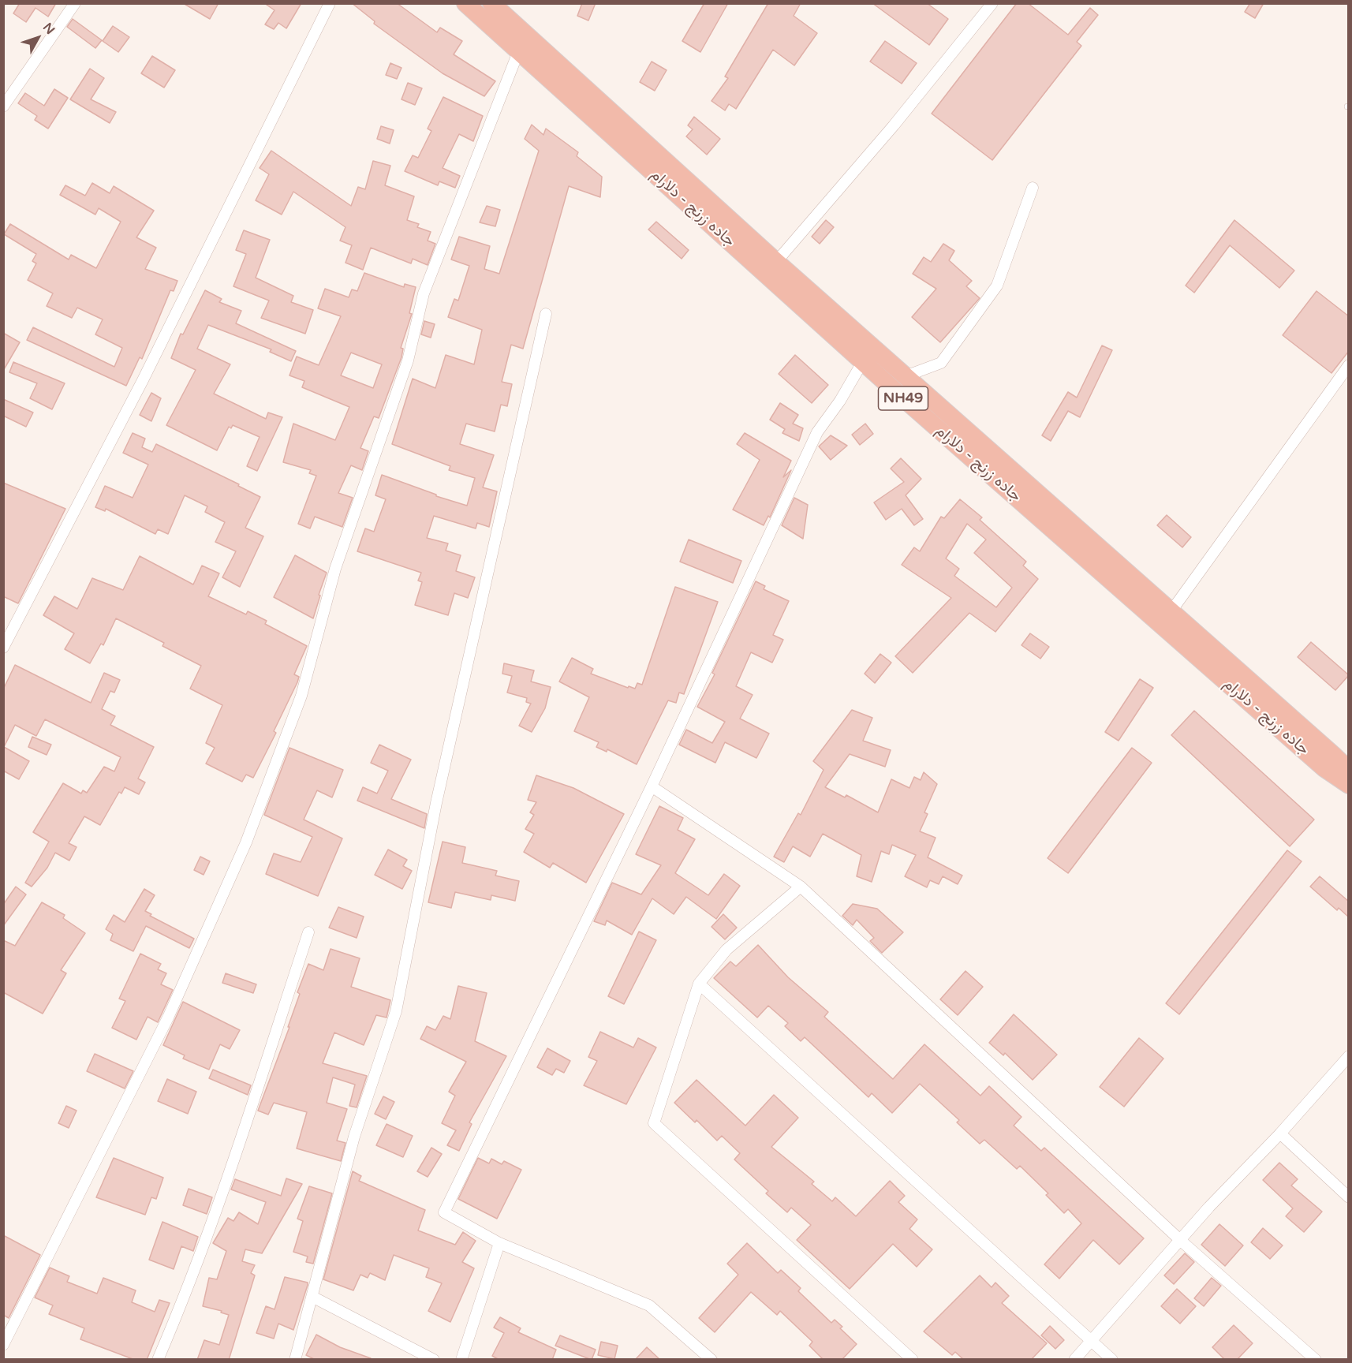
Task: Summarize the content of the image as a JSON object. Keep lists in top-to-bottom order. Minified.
{"streets":{"highway":["جاده زرنج - دلارام","NH49"]},"north":"top right"}
